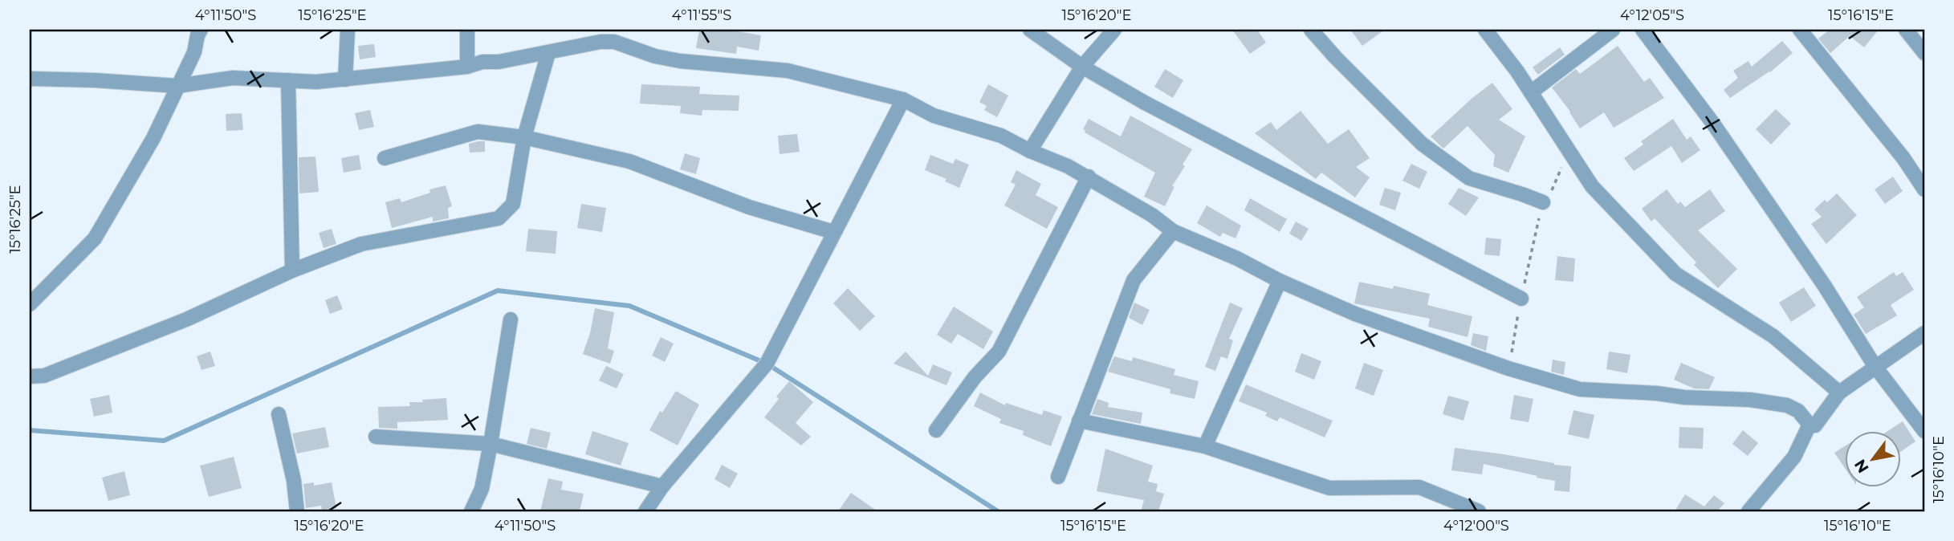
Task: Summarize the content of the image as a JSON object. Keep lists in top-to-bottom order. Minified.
{"north":"bottom left","coordinates":["4°11'50\"S","15°16'25\"E","4°11'55\"S","15°16'20\"E","4°12'05\"S","15°16'15\"E","15°16'10\"E","4°12'00\"S"]}
